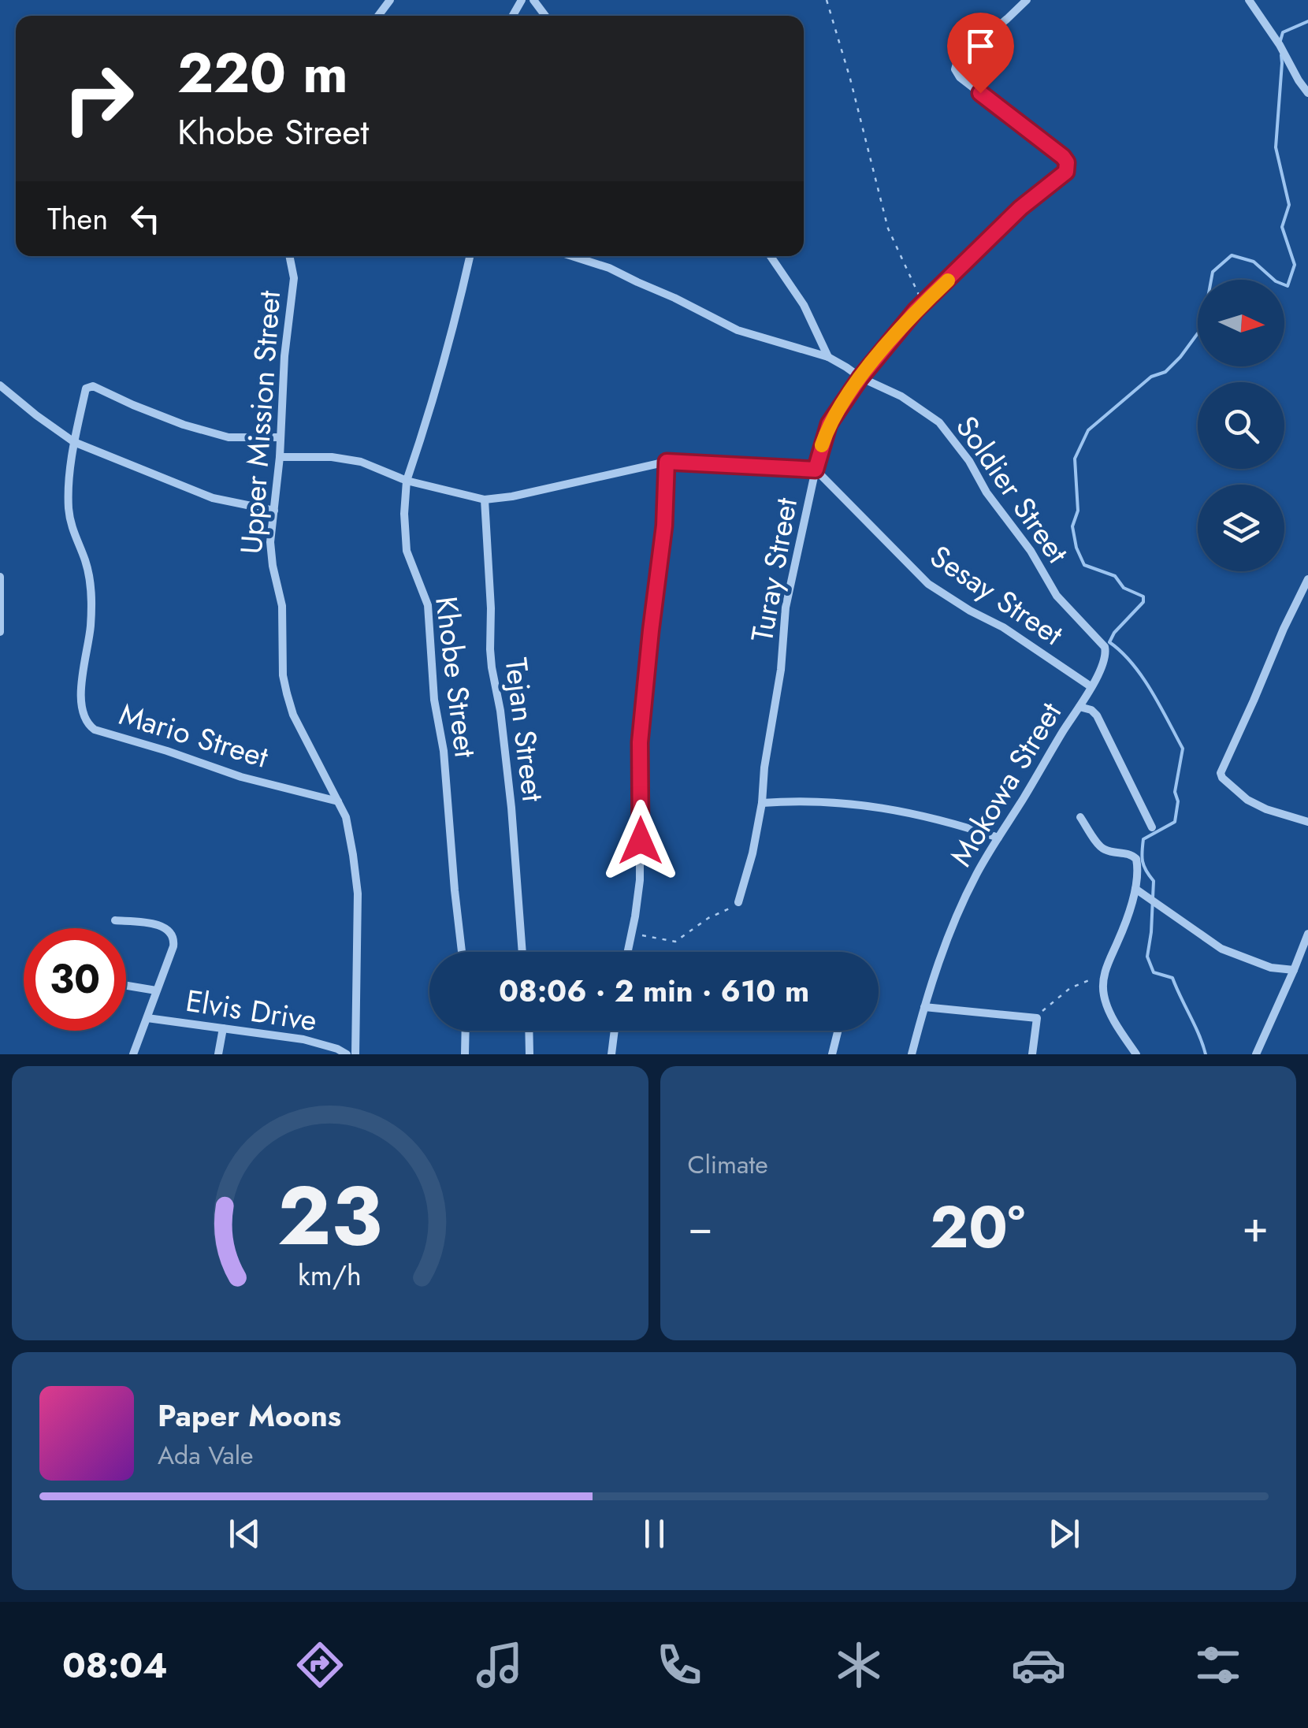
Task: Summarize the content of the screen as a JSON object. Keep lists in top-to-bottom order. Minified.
{"streets":{"street":["Upper Mission Street","Soldier Street","Turay Street","Sesay Street","Khobe Street","Tejan Street","Mario Street","Mokowa Street","Elvis Drive"]},"crossings":[["Upper Mission Street","Mario Street"],["Soldier Street","Turay Street"],["Soldier Street","Mokowa Street"],["Turay Street","Sesay Street"],["Sesay Street","Mokowa Street"]],"north":"right","page":{"turn":["220 m","Khobe Street"],"then":"Then","limit":"30","trip":"08:06 · 2 min · 610 m","tile":"Climate","heat":["−","20°","+"],"song":["Paper Moons","Ada Vale"],"tabs":"08:04","gauge":["23","km/h"]}}
